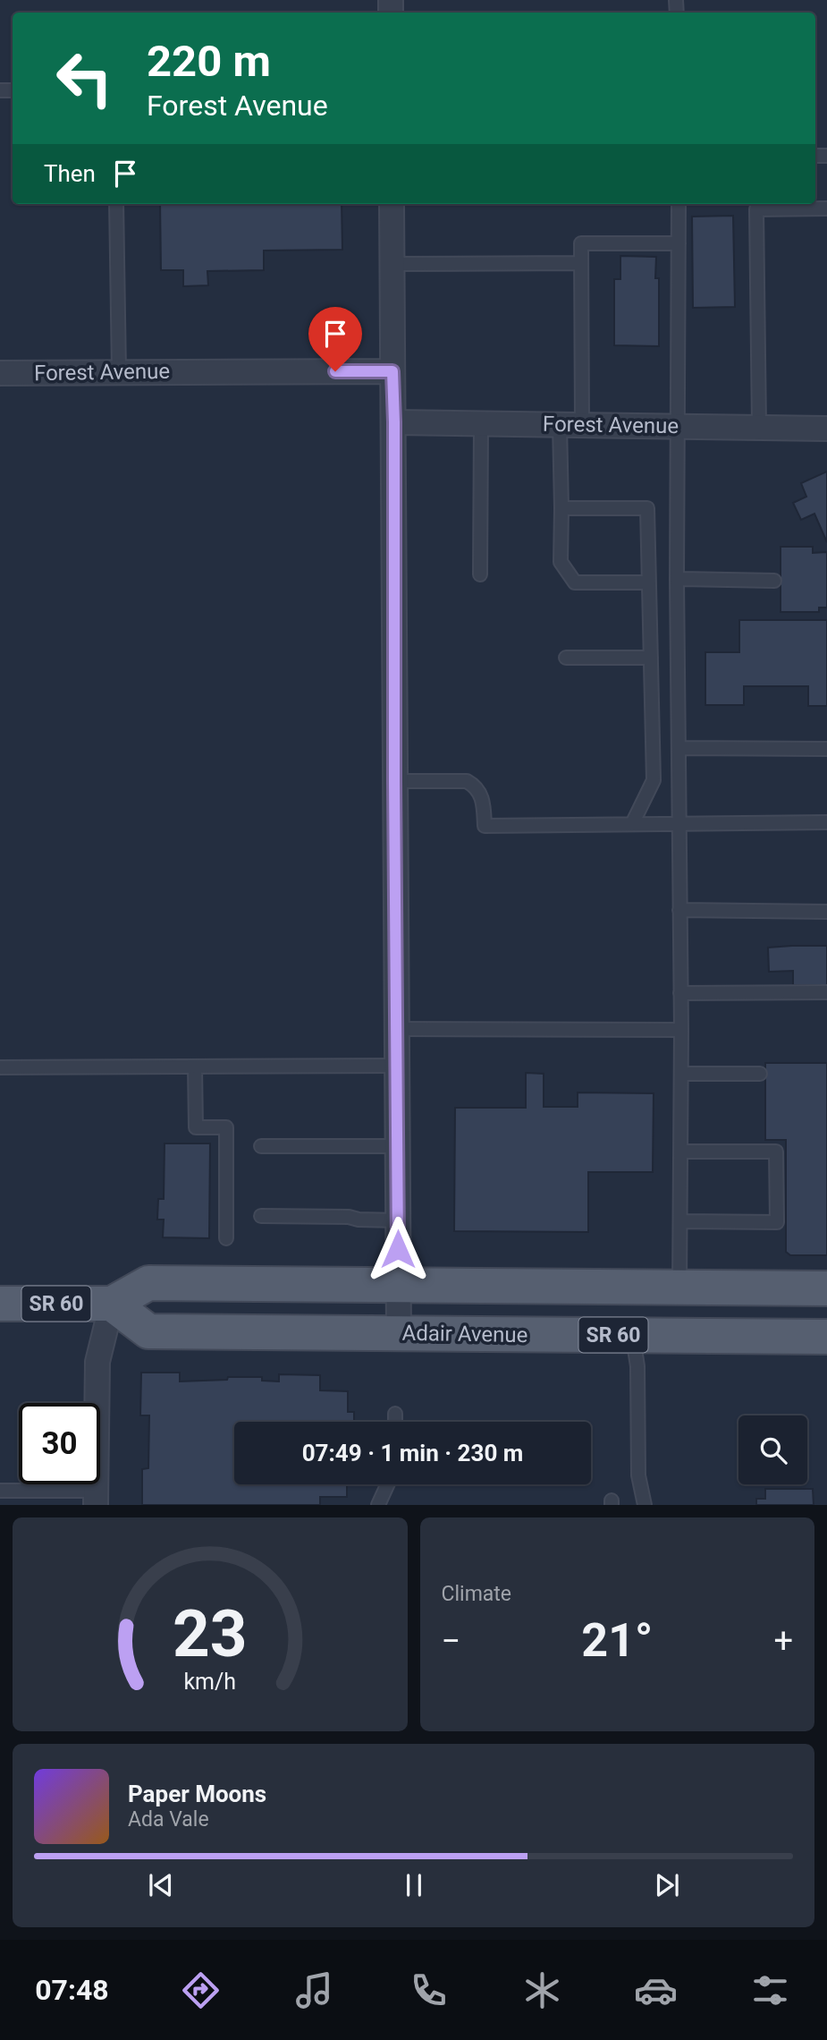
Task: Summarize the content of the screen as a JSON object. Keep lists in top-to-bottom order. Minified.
{"streets":{"main road":["SR 60","Adair Avenue"],"street":["Forest Avenue"]},"crossings":[["SR 60","Adair Avenue"]],"page":{"turn":["220 m","Forest Avenue"],"then":"Then","limit":"30","trip":"07:49 · 1 min · 230 m","tile":"Climate","heat":["−","21°","+"],"song":["Paper Moons","Ada Vale"],"tabs":"07:48","gauge":["23","km/h"]}}
